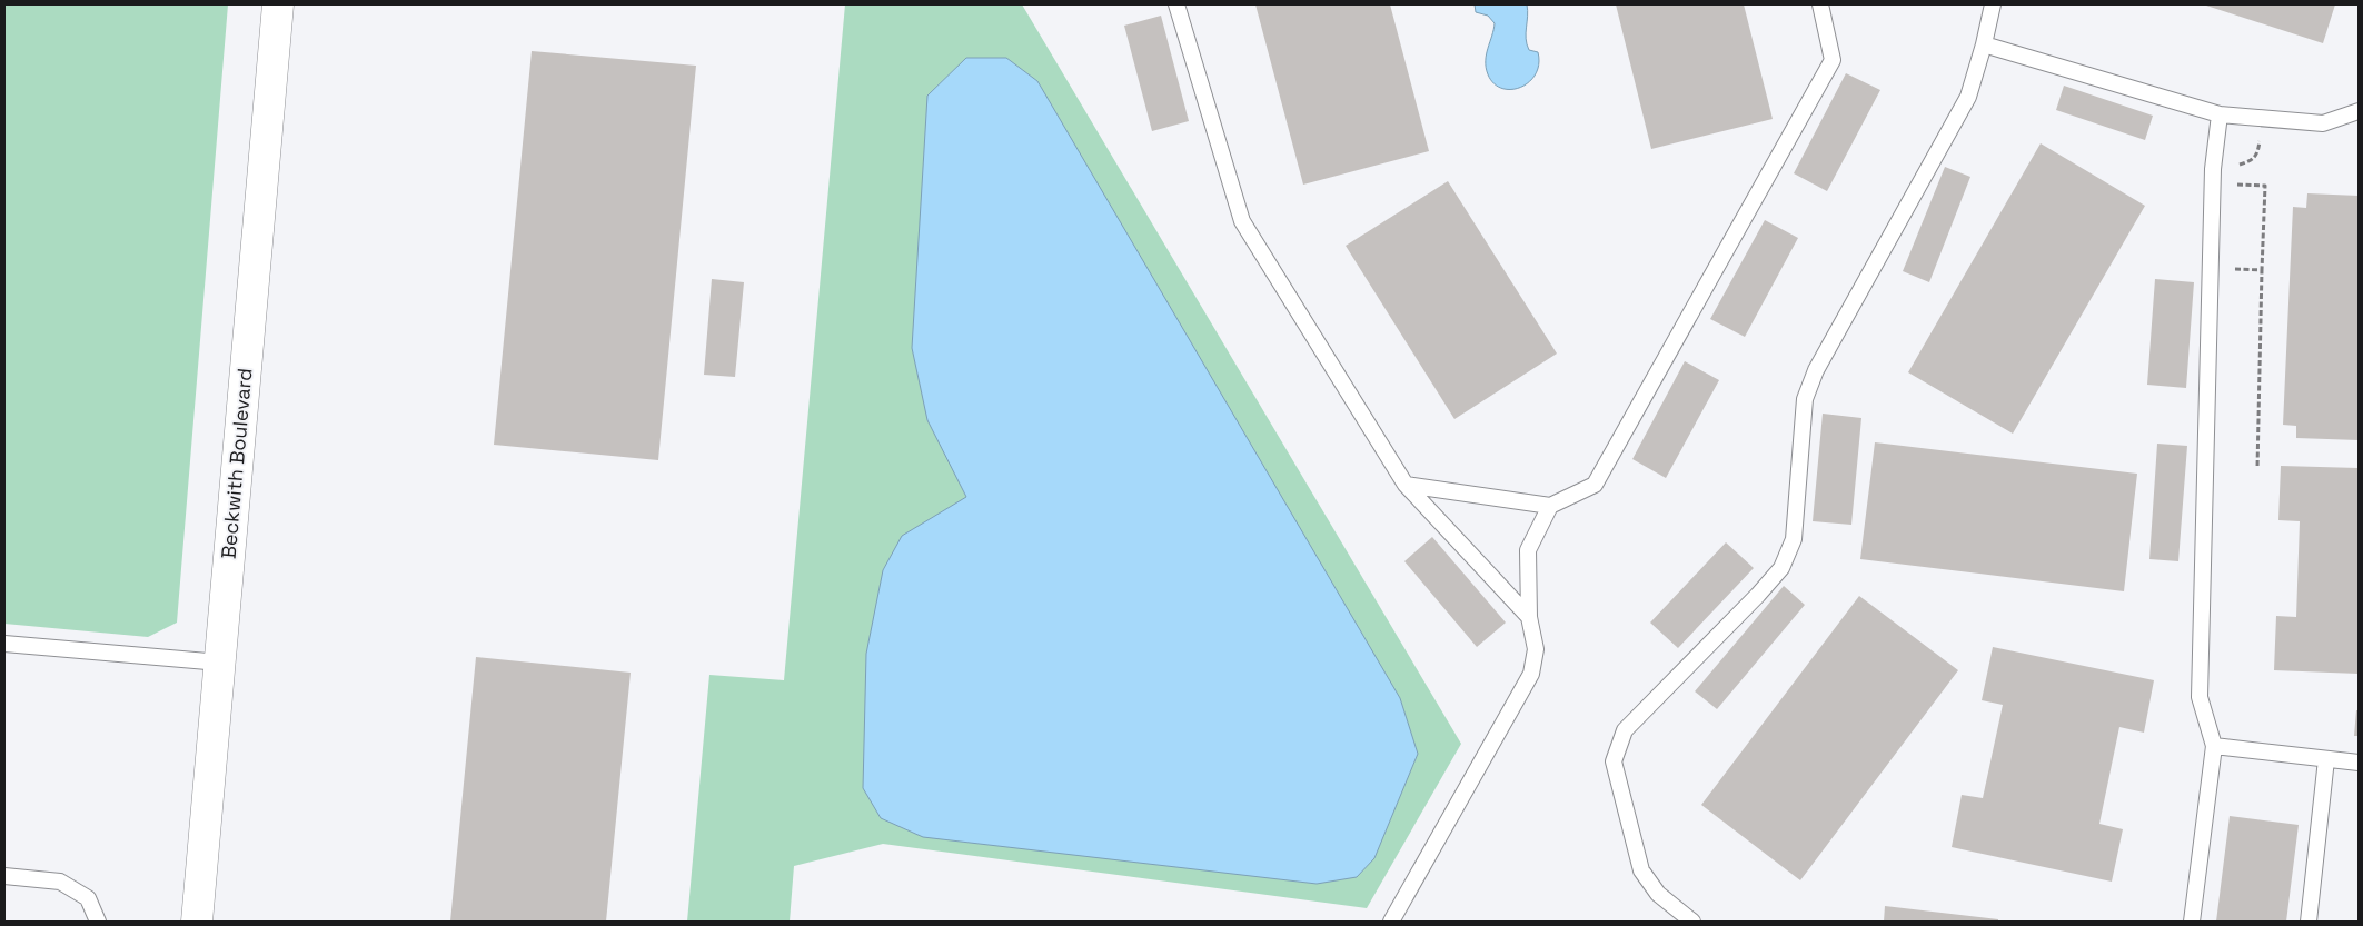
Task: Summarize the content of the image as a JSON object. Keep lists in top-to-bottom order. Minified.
{"streets":{"street":["Beckwith Boulevard"]}}
